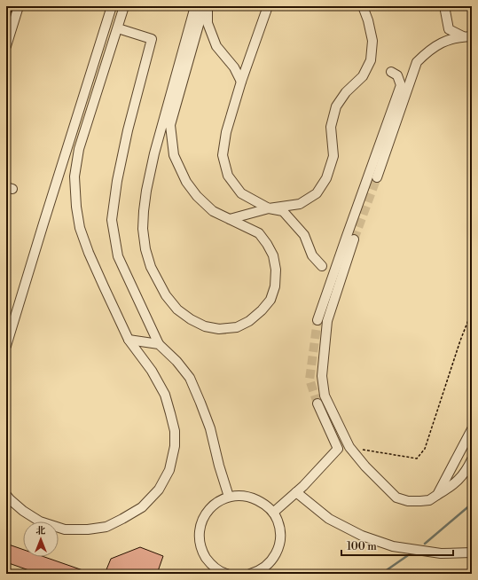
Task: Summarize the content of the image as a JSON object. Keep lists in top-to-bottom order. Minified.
{"scale_bar":"100 m","north":"top"}
